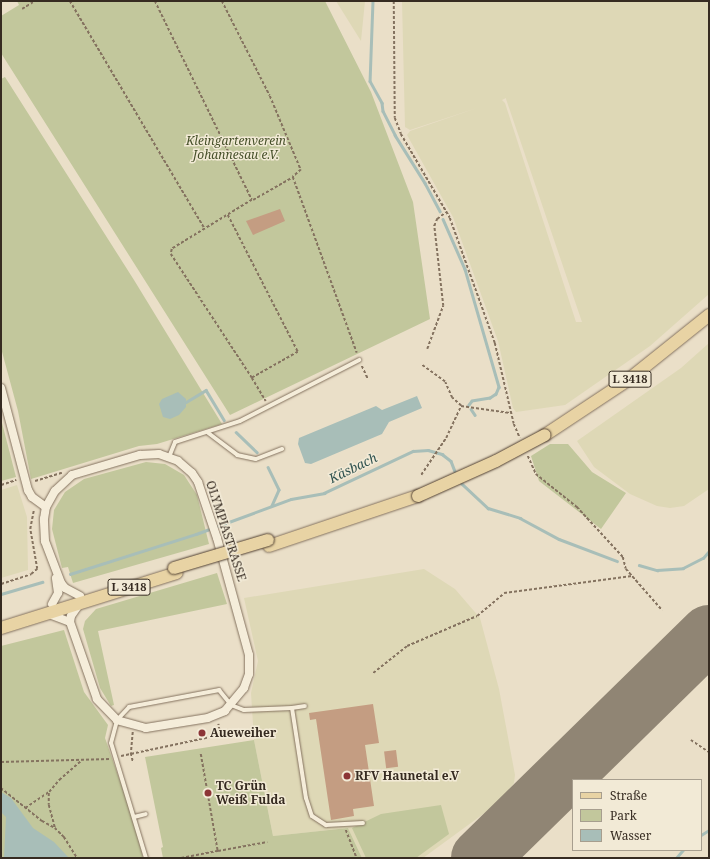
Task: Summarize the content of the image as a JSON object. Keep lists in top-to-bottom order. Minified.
{"streets":{"main road":["L 3418"],"street":["OLYMPIASTRASSE"]},"crossings":[["L 3418","OLYMPIASTRASSE"]],"water":["Käsbach"],"parks":["Kleingartenverein Johannesau e.V."],"places":["Aueweiher","RFV Haunetal e.V","TC Grün Weiß Fulda"],"legend":["Straße","Park","Wasser"]}
